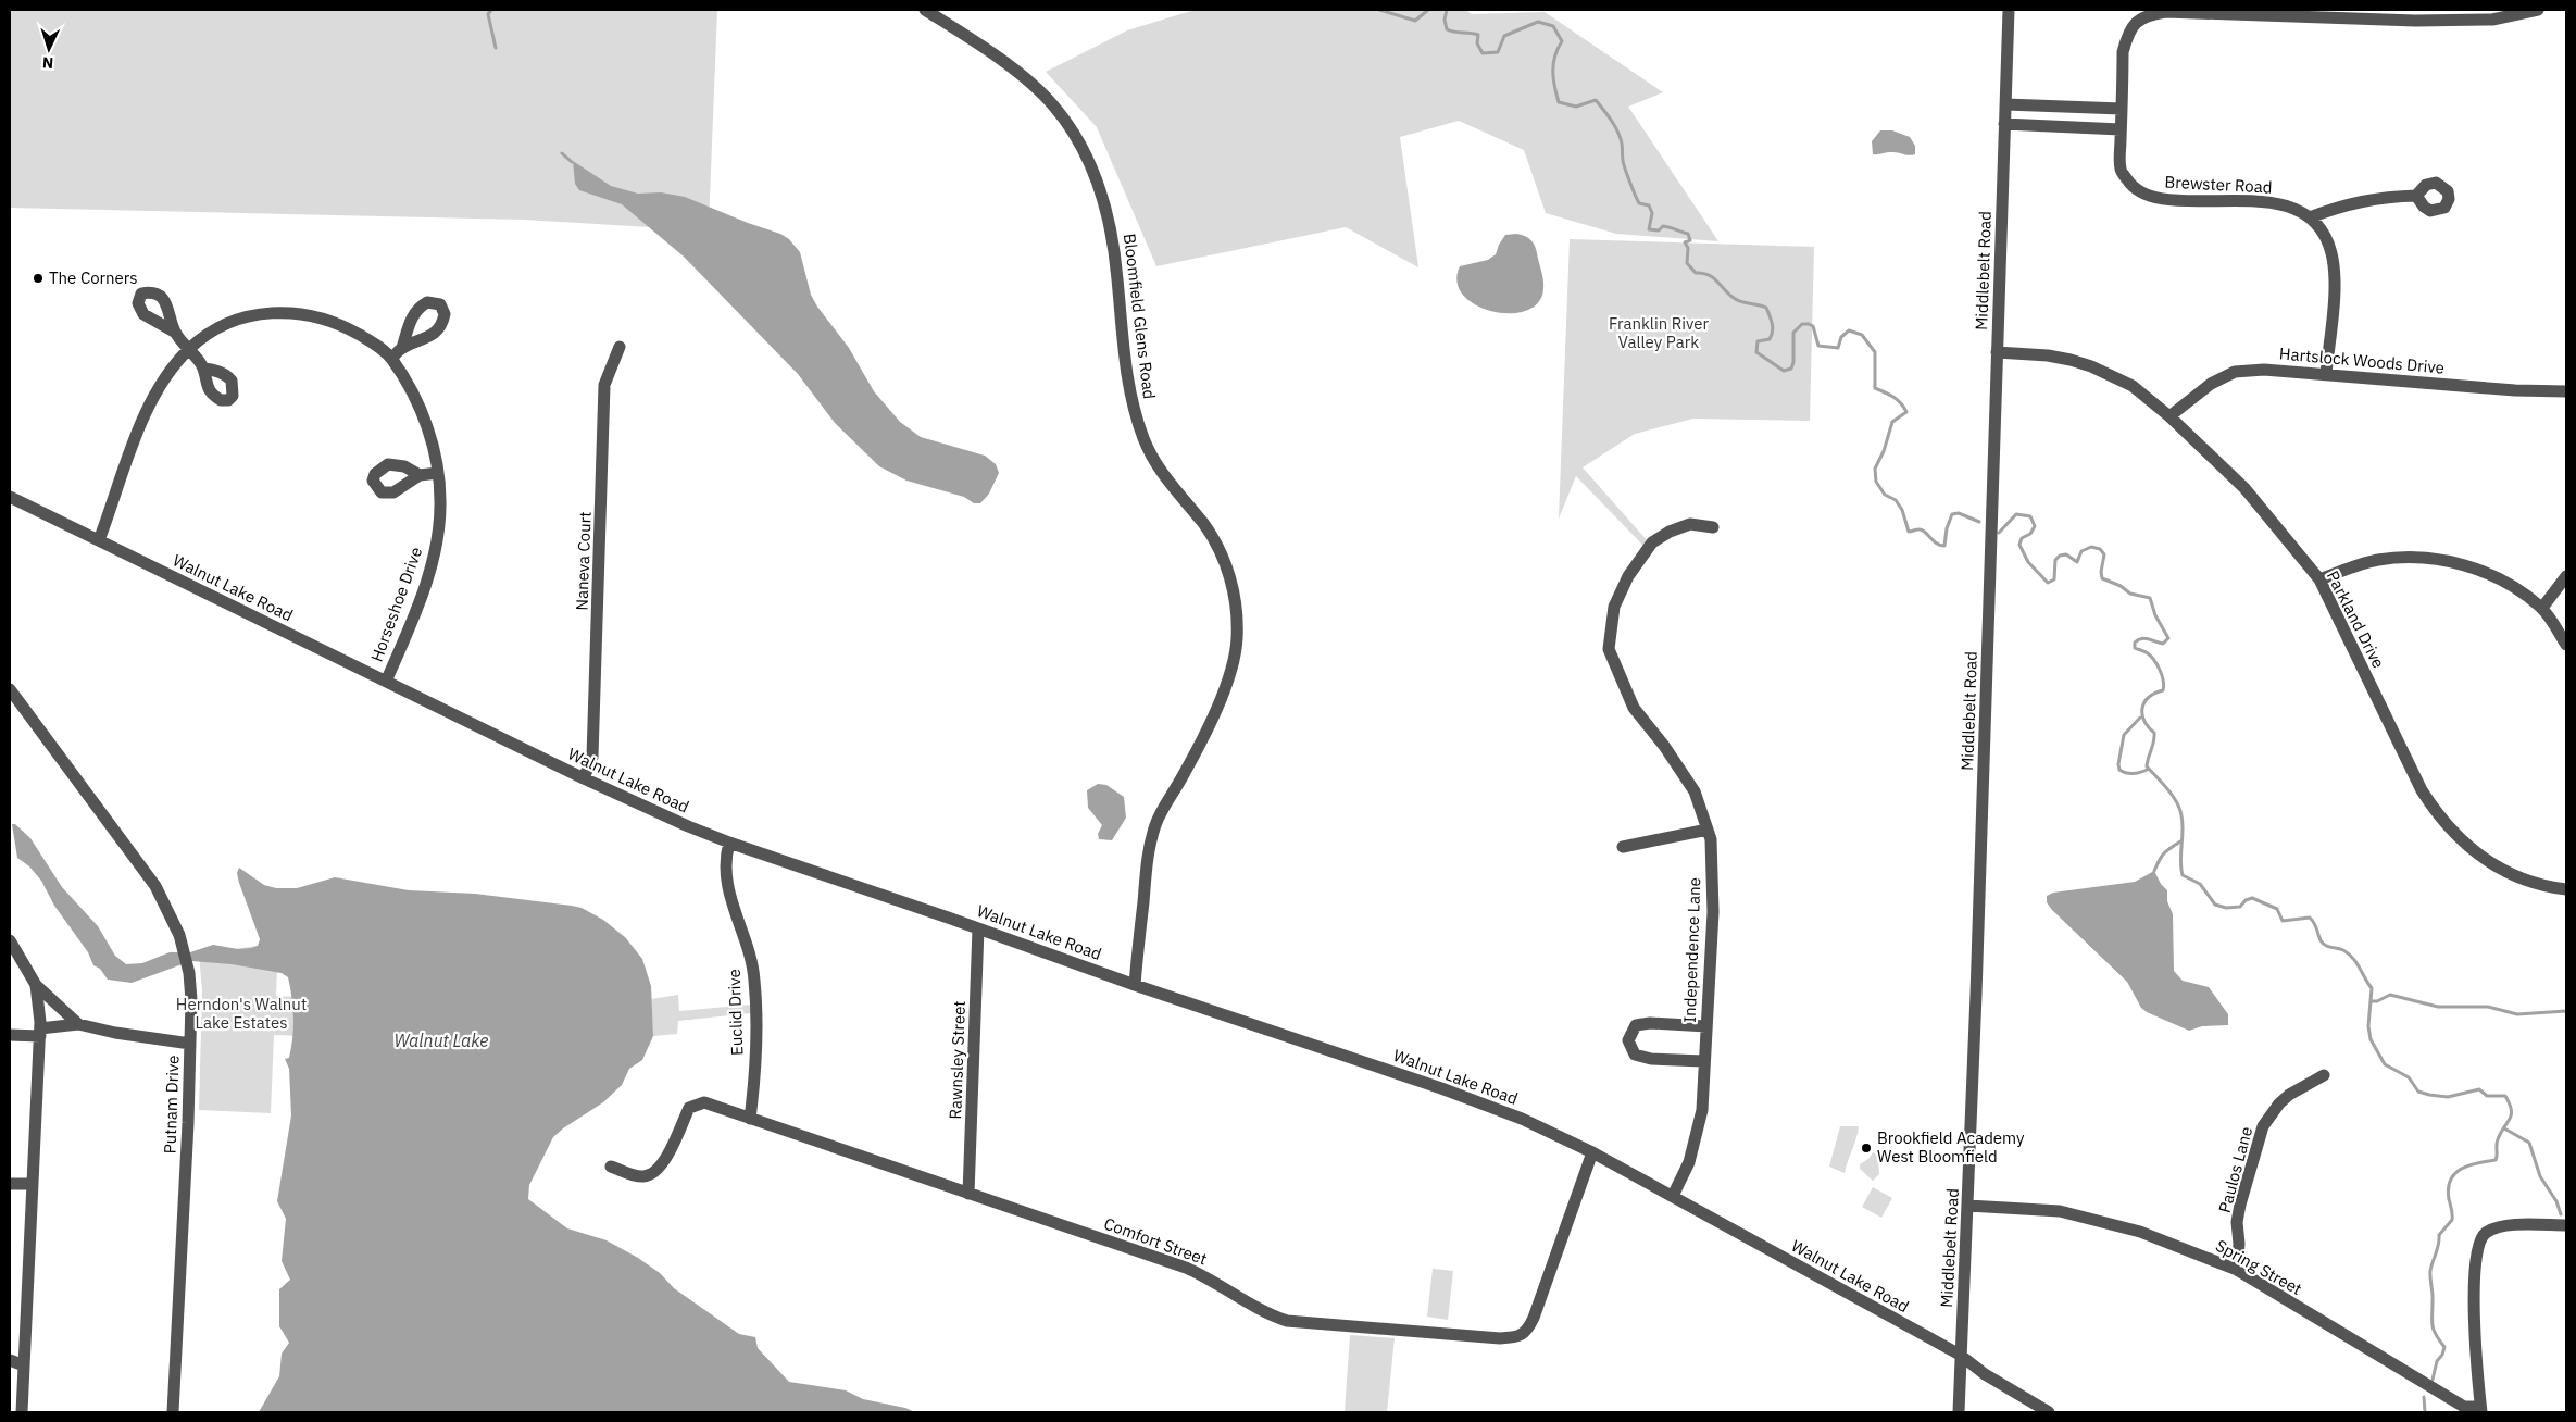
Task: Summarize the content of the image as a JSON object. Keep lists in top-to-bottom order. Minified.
{"streets":{"street":["Brewster Road","Middlebelt Road","Bloomfield Glens Road","Hartslock Woods Drive","Naneva Court","Walnut Lake Road","Horseshoe Drive","Parkland Drive","Independence Lane","Euclid Drive","Rawnsley Street","Putnam Drive","Paulos Lane","Comfort Street","Spring Street"]},"crossings":[["Middlebelt Road","Walnut Lake Road"],["Middlebelt Road","Parkland Drive"],["Middlebelt Road","Spring Street"],["Bloomfield Glens Road","Walnut Lake Road"],["Hartslock Woods Drive","Parkland Drive"],["Naneva Court","Walnut Lake Road"],["Walnut Lake Road","Horseshoe Drive"],["Walnut Lake Road","Independence Lane"],["Walnut Lake Road","Euclid Drive"],["Walnut Lake Road","Rawnsley Street"],["Walnut Lake Road","Comfort Street"],["Euclid Drive","Comfort Street"],["Rawnsley Street","Comfort Street"],["Paulos Lane","Spring Street"]],"water":["Walnut Lake"],"parks":["Franklin River Valley Park","Herndon's Walnut Lake Estates"],"places":["The Corners","Brookfield Academy West Bloomfield"],"north":"bottom"}
